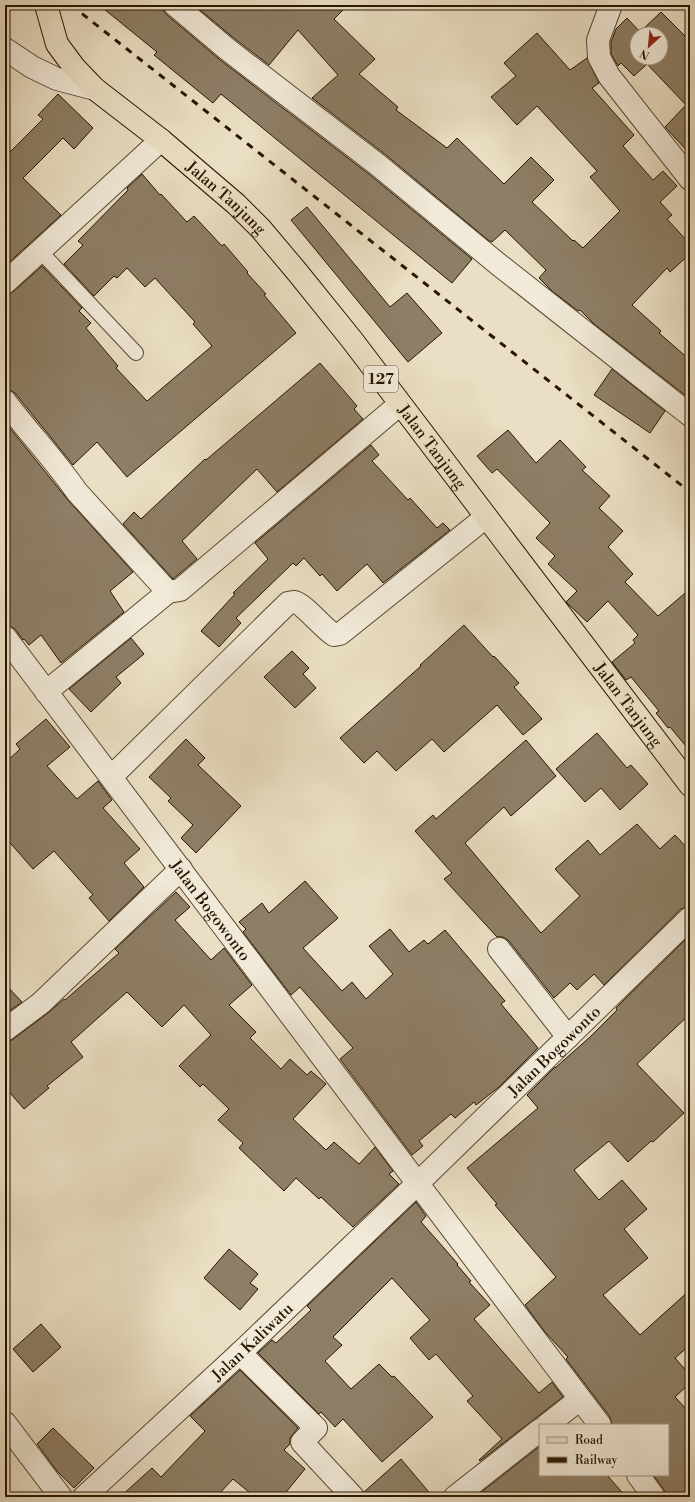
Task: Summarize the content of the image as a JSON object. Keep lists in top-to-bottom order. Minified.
{"streets":{"main road":["Jalan Tanjung","127"],"street":["Jalan Bogowonto","Jalan Kaliwatu"]},"crossings":[["Jalan Bogowonto","Jalan Kaliwatu"]],"legend":["Road","Railway"],"north":"bottom left"}
